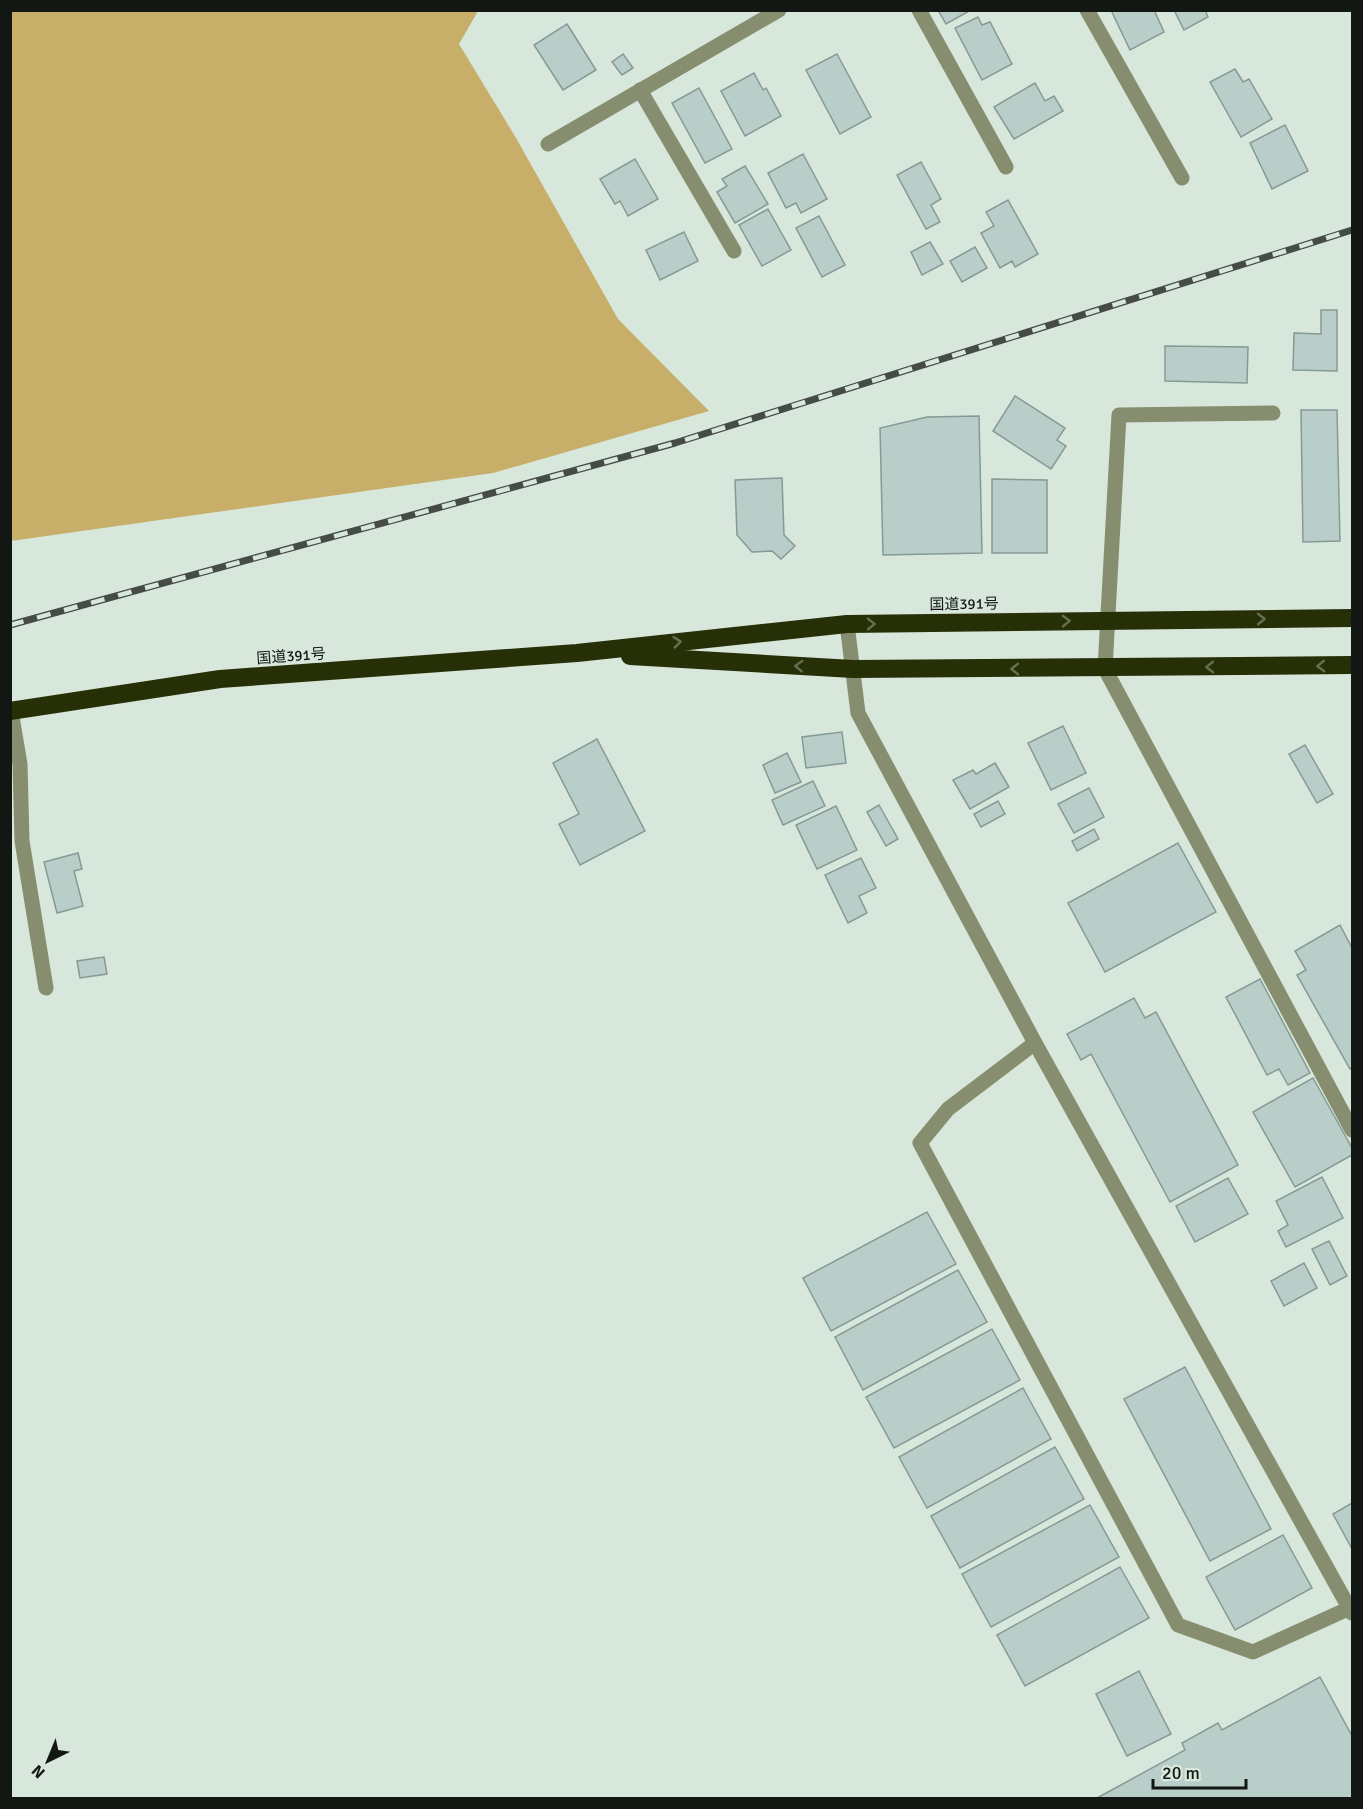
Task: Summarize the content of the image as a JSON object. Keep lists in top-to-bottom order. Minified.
{"streets":{"highway":["国道391号"]},"scale_bar":"20 m","north":"bottom left"}
